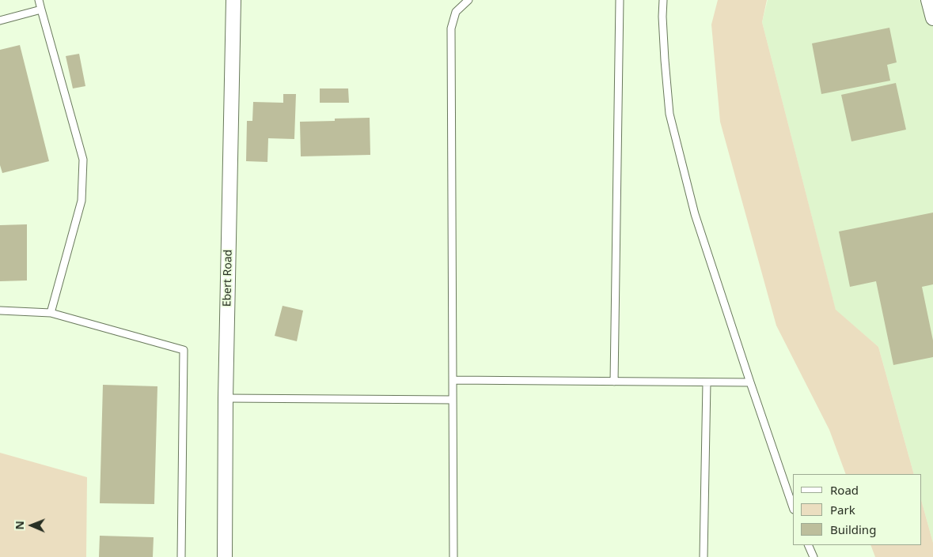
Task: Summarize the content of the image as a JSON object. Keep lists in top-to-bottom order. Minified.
{"streets":{"street":["Ebert Road"]},"legend":["Road","Park","Building"],"north":"left"}
